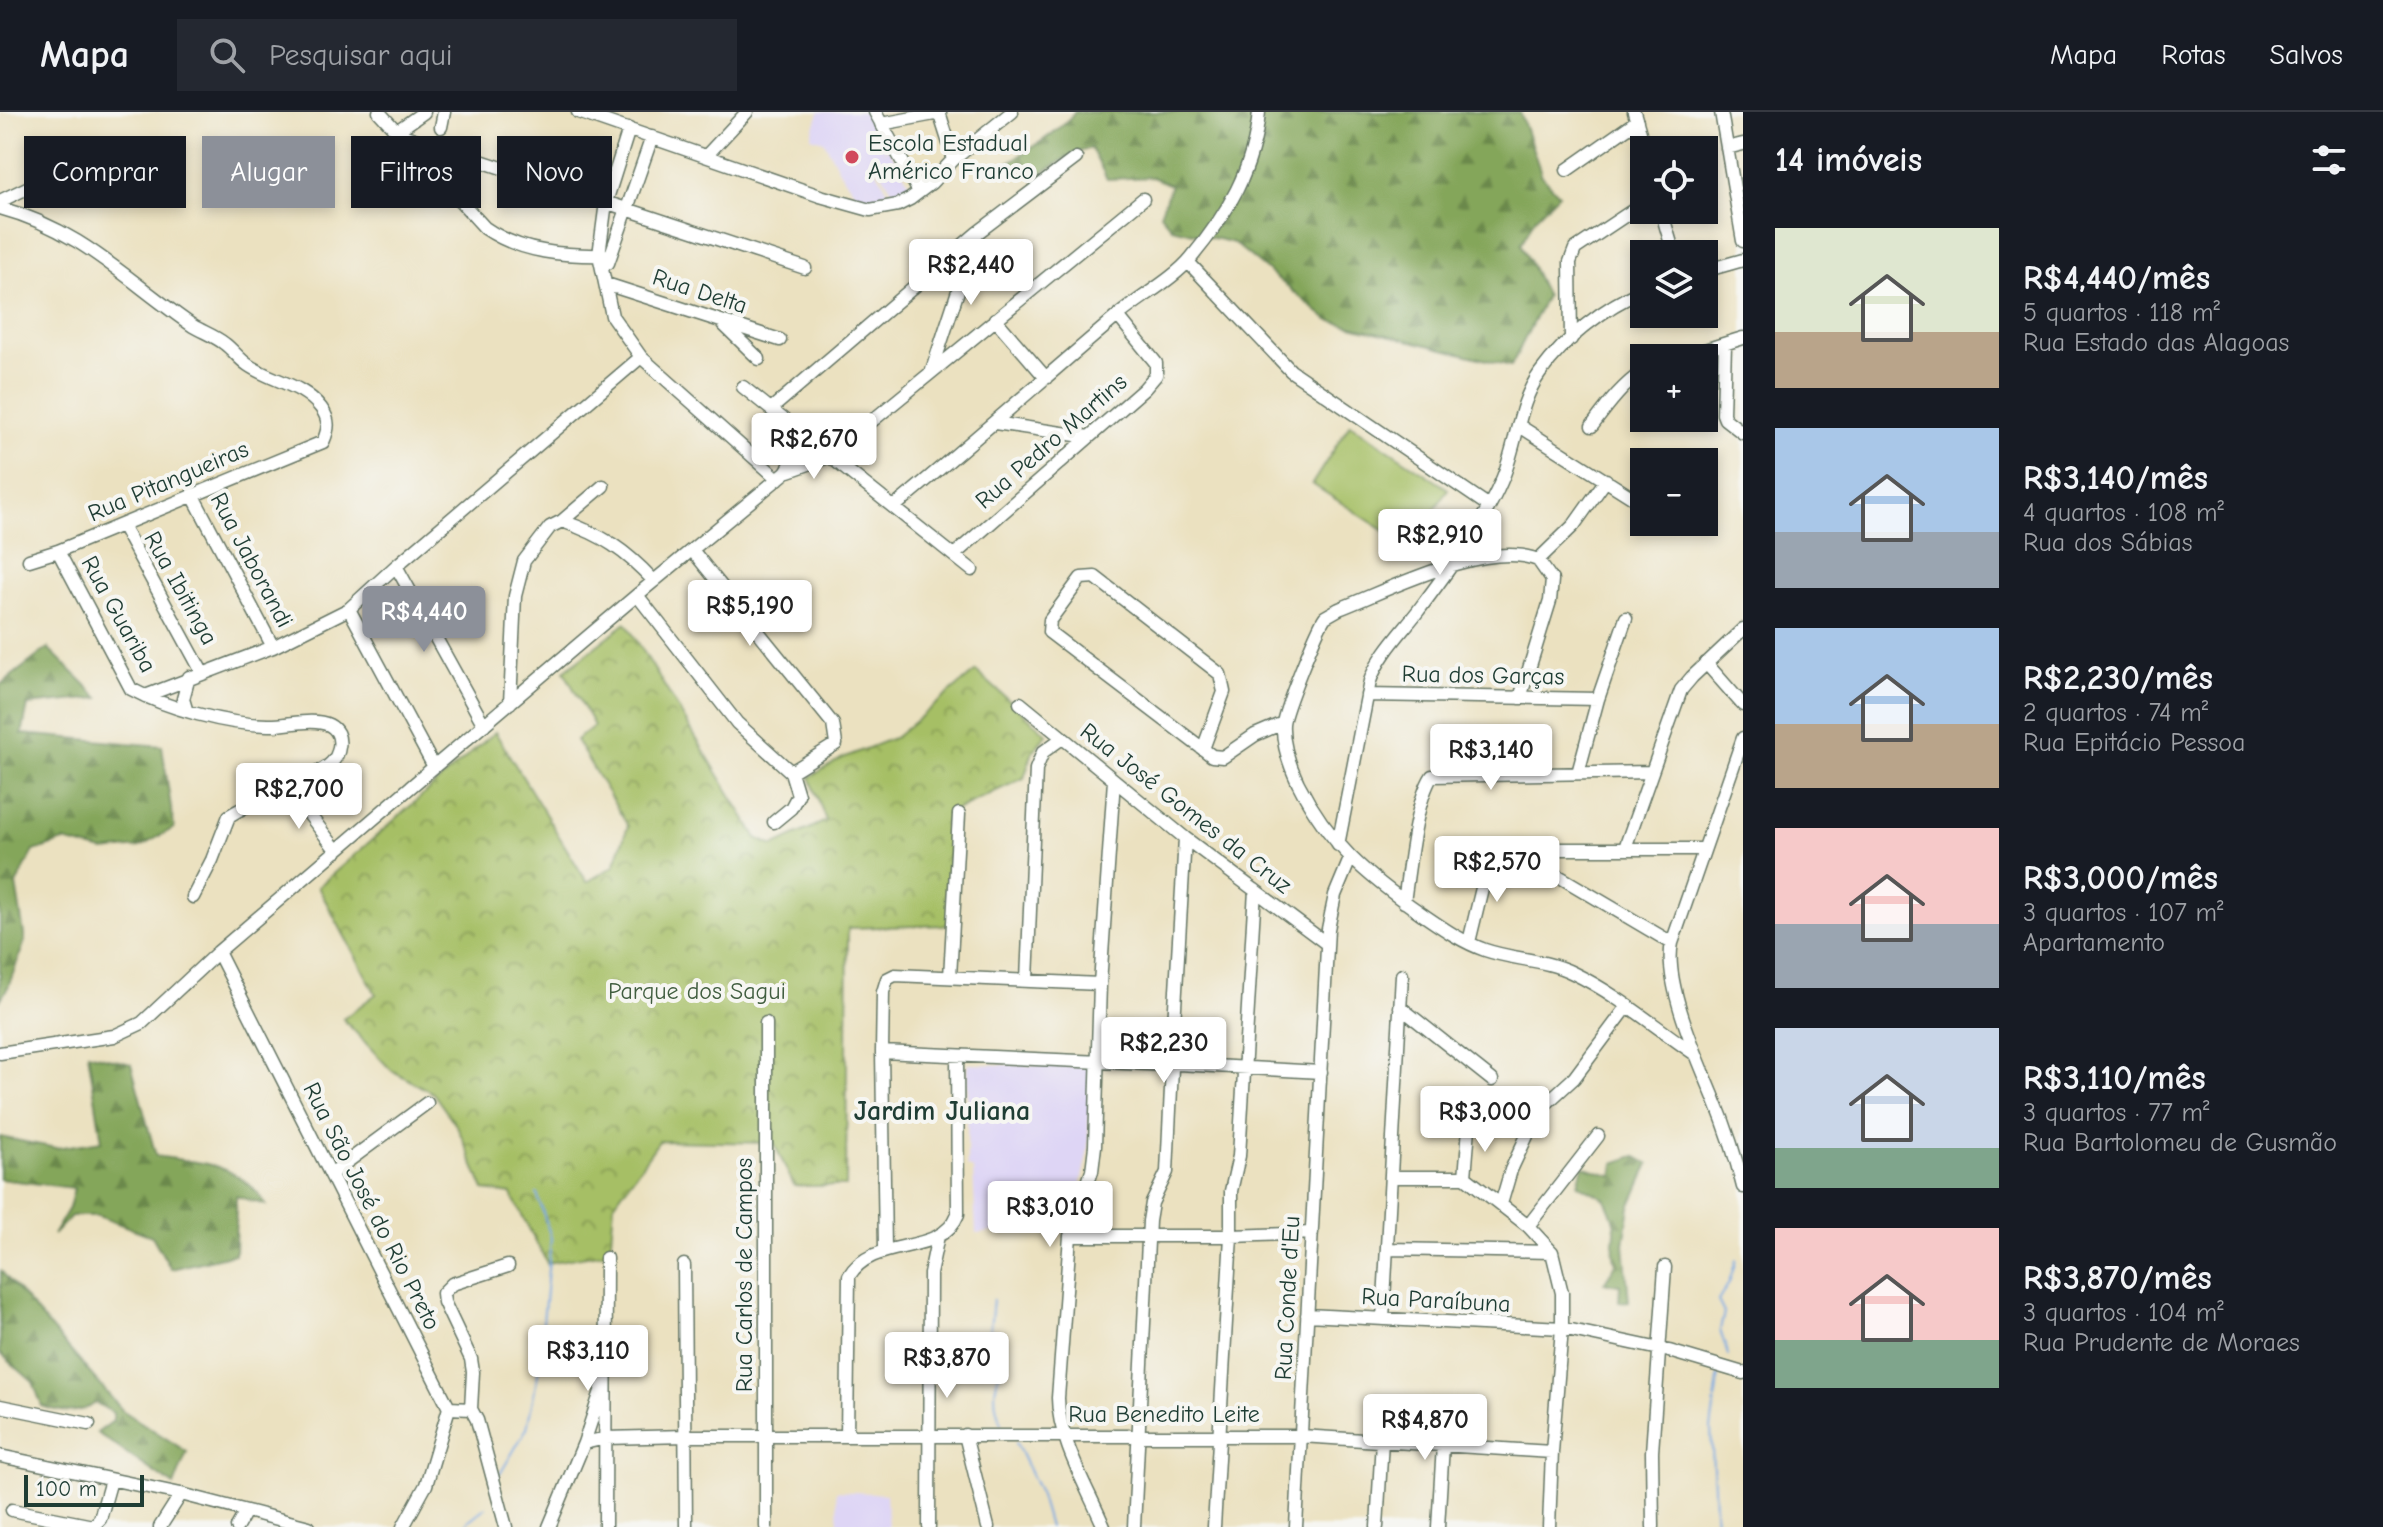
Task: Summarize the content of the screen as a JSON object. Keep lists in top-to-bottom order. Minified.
{"streets":{"street":["Rua Delta","Rua Pedro Martins","Rua Pitangueiras","Rua Jaborandi","Rua Ibitinga","Rua Guariba","Rua dos Garças","Rua José Gomes da Cruz","Rua São José do Rio Preto","Rua Carlos de Campos","Rua Conde d'Eu","Rua Paraíbuna","Rua Benedito Leite"]},"crossings":[["Rua Pitangueiras","Rua Jaborandi"],["Rua Pitangueiras","Rua Ibitinga"],["Rua Pitangueiras","Rua Guariba"],["Rua José Gomes da Cruz","Rua Conde d'Eu"],["Rua Carlos de Campos","Rua Benedito Leite"],["Rua Conde d'Eu","Rua Paraíbuna"],["Rua Conde d'Eu","Rua Benedito Leite"]],"districts":["Jardim Juliana"],"parks":["Parque dos Sagui"],"places":["Escola Estadual Américo Franco"],"scale_bar":"100 m","page":{"header":"Mapa","search":"Pesquisar aqui","nav":["Mapa","Rotas","Salvos"],"heading":"14 imóveis","map_buttons":["+","−"],"chip":["Comprar","Alugar","Filtros","Novo"],"list":[{"name":"R$4,440/mês","note":"5 quartos · 118 m² · Rua Estado das Alagoas"},{"name":"R$3,140/mês","note":"4 quartos · 108 m² · Rua dos Sábias"},{"name":"R$2,230/mês","note":"2 quartos · 74 m² · Rua Epitácio Pessoa"},{"name":"R$3,000/mês","note":"3 quartos · 107 m² · Apartamento"},{"name":"R$3,110/mês","note":"3 quartos · 77 m² · Rua Bartolomeu de Gusmão"},{"name":"R$3,870/mês","note":"3 quartos · 104 m² · Rua Prudente de Moraes"}],"price":["R$2,440","R$2,670","R$2,910","R$5,190","R$4,440","R$3,140","R$2,700","R$2,570","R$2,230","R$3,000","R$3,010","R$3,110","R$3,870","R$4,870"],"scale":"100 m"}}
